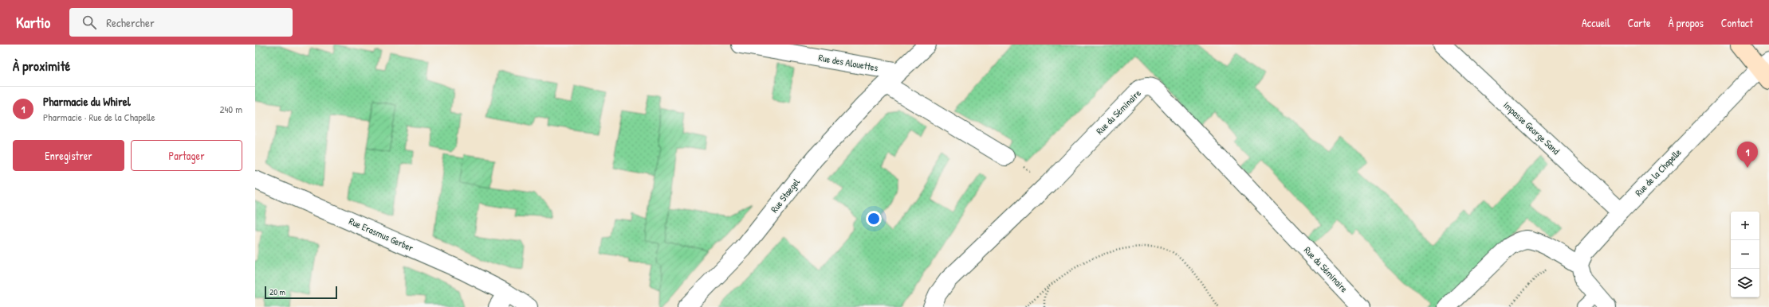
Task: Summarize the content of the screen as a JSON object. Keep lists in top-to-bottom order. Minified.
{"streets":{"street":["Rue des Alouettes","Rue du Séminaire","Impasse George Sand","Rue de la Chapelle","Rue Staegel","Rue Erasmus Gerber"]},"crossings":[["Rue des Alouettes","Rue Staegel"],["Impasse George Sand","Rue de la Chapelle"]],"scale_bar":"20 m","page":{"header":"Kartio","search":"Rechercher","nav":["Accueil","Carte","À propos","Contact"],"heading":"À proximité","list":[{"mark":"1","name":"Pharmacie du Whirel","note":"Pharmacie · Rue de la Chapelle","value":"240 m"}],"buttons":["Enregistrer","Partager"],"pins":"1","map_buttons":["+","−"],"scale":"20 m"}}
